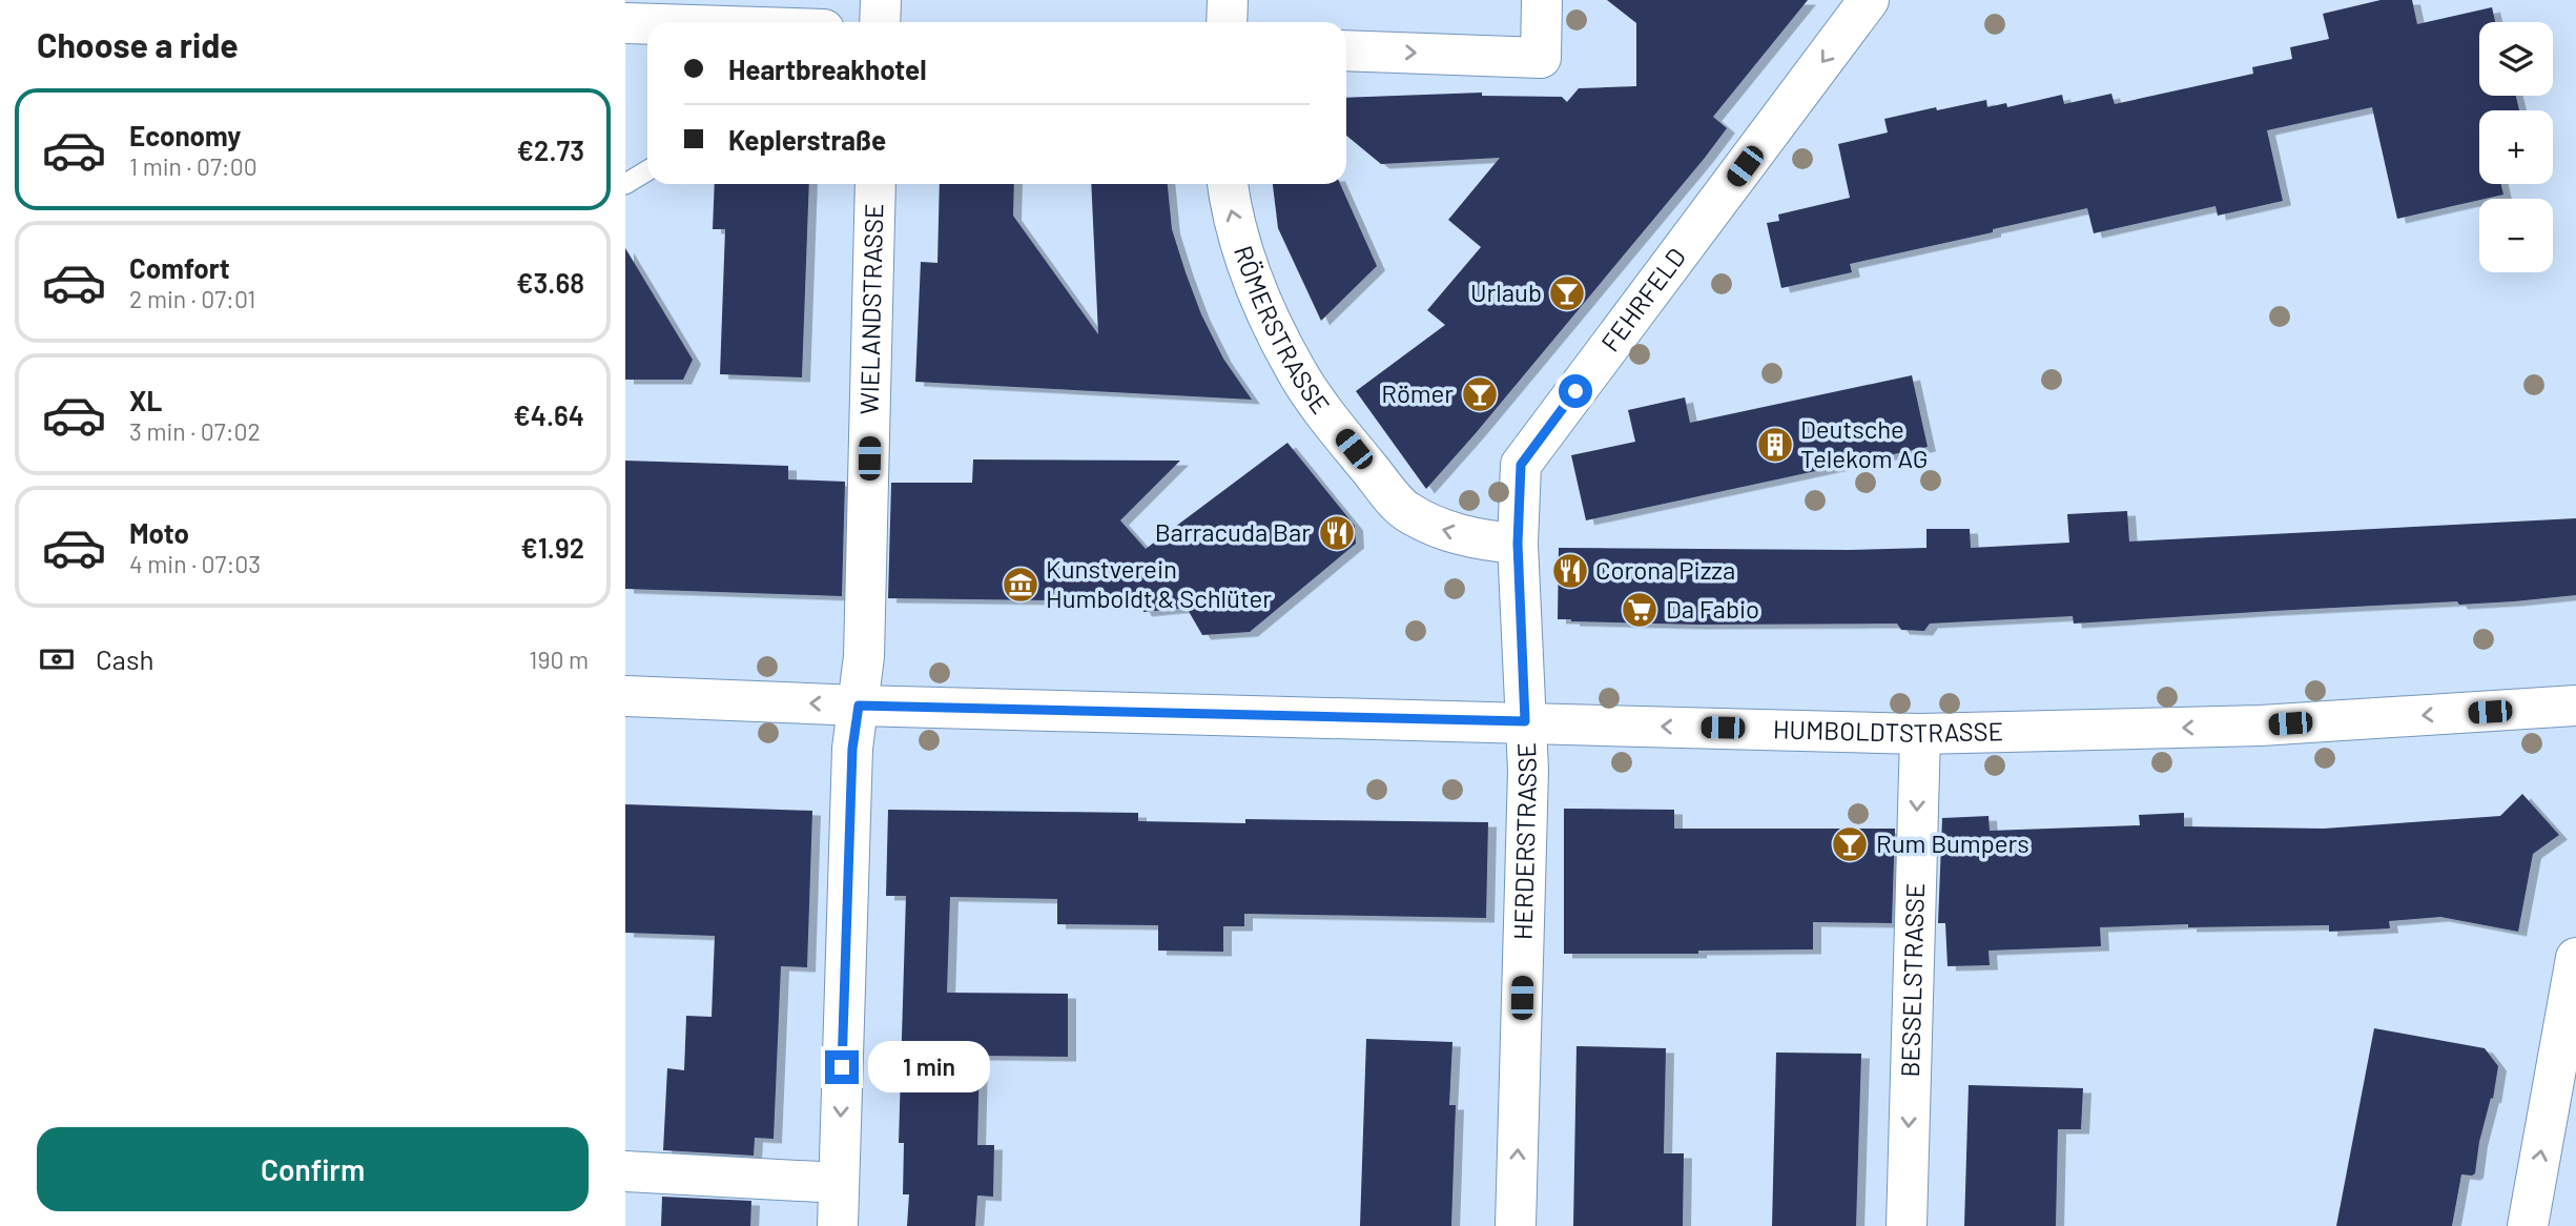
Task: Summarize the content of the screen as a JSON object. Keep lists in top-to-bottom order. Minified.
{"streets":{"street":["FEHRFELD","WIELANDSTRASSE","RÖMERSTRASSE","HUMBOLDTSTRASSE","HERDERSTRASSE","BESSELSTRASSE"]},"crossings":[["FEHRFELD","RÖMERSTRASSE"],["FEHRFELD","HUMBOLDTSTRASSE"],["FEHRFELD","HERDERSTRASSE"],["WIELANDSTRASSE","HUMBOLDTSTRASSE"],["HUMBOLDTSTRASSE","HERDERSTRASSE"],["HUMBOLDTSTRASSE","BESSELSTRASSE"]],"one_way":["FEHRFELD","WIELANDSTRASSE","RÖMERSTRASSE","HUMBOLDTSTRASSE","HERDERSTRASSE","BESSELSTRASSE"],"places":{"bar":["Urlaub","Römer","Rum Bumpers"],"building":["Deutsche Telekom AG"],"restaurant":["Barracuda Bar","Corona Pizza"],"museum":["Kunstverein Humboldt & Schlüter"],"supermarket":["Da Fabio"]},"page":{"heading":"Choose a ride","map_buttons":["+","−"],"banner":["Heartbreakhotel","Keplerstraße"],"list":[{"name":"Economy","note":"1 min · 07:00","value":"€2.73"},{"name":"Comfort","note":"2 min · 07:01","value":"€3.68"},{"name":"XL","note":"3 min · 07:02","value":"€4.64"},{"name":"Moto","note":"4 min · 07:03","value":"€1.92"}],"pay":["Cash","190 m"],"bubble":"1 min","buttons":"Confirm"}}
